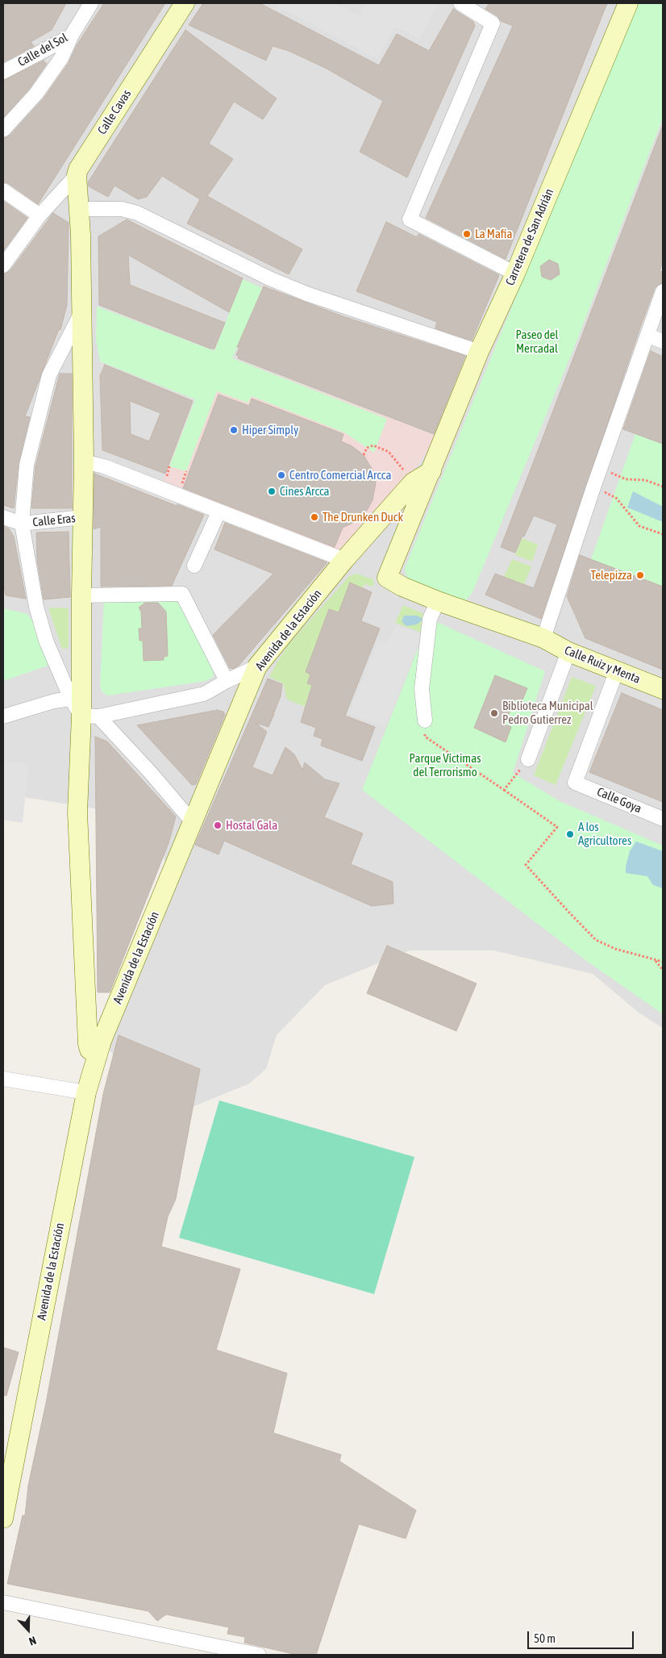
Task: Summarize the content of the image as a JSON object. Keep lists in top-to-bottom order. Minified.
{"streets":{"street":["Calle del Sol","Calle Cavas","Carretera de San Adrián","Calle Eras","Avenida de la Estación","Calle Ruiz y Menta","Calle Goya"]},"crossings":[["Carretera de San Adrián","Avenida de la Estación"],["Carretera de San Adrián","Calle Ruiz y Menta"],["Calle Ruiz y Menta","Calle Goya"]],"parks":["Paseo del Mercadal","Parque Víctimas del Terrorismo"],"places":["La Mafia","Hiper Simply","Centro Comercial Arcca","Cines Arcca","The Drunken Duck","Telepizza","Biblioteca Municipal Pedro Gutierrez","Hostal Gala","A los Agricultores"],"scale_bar":"50 m","north":"bottom"}
